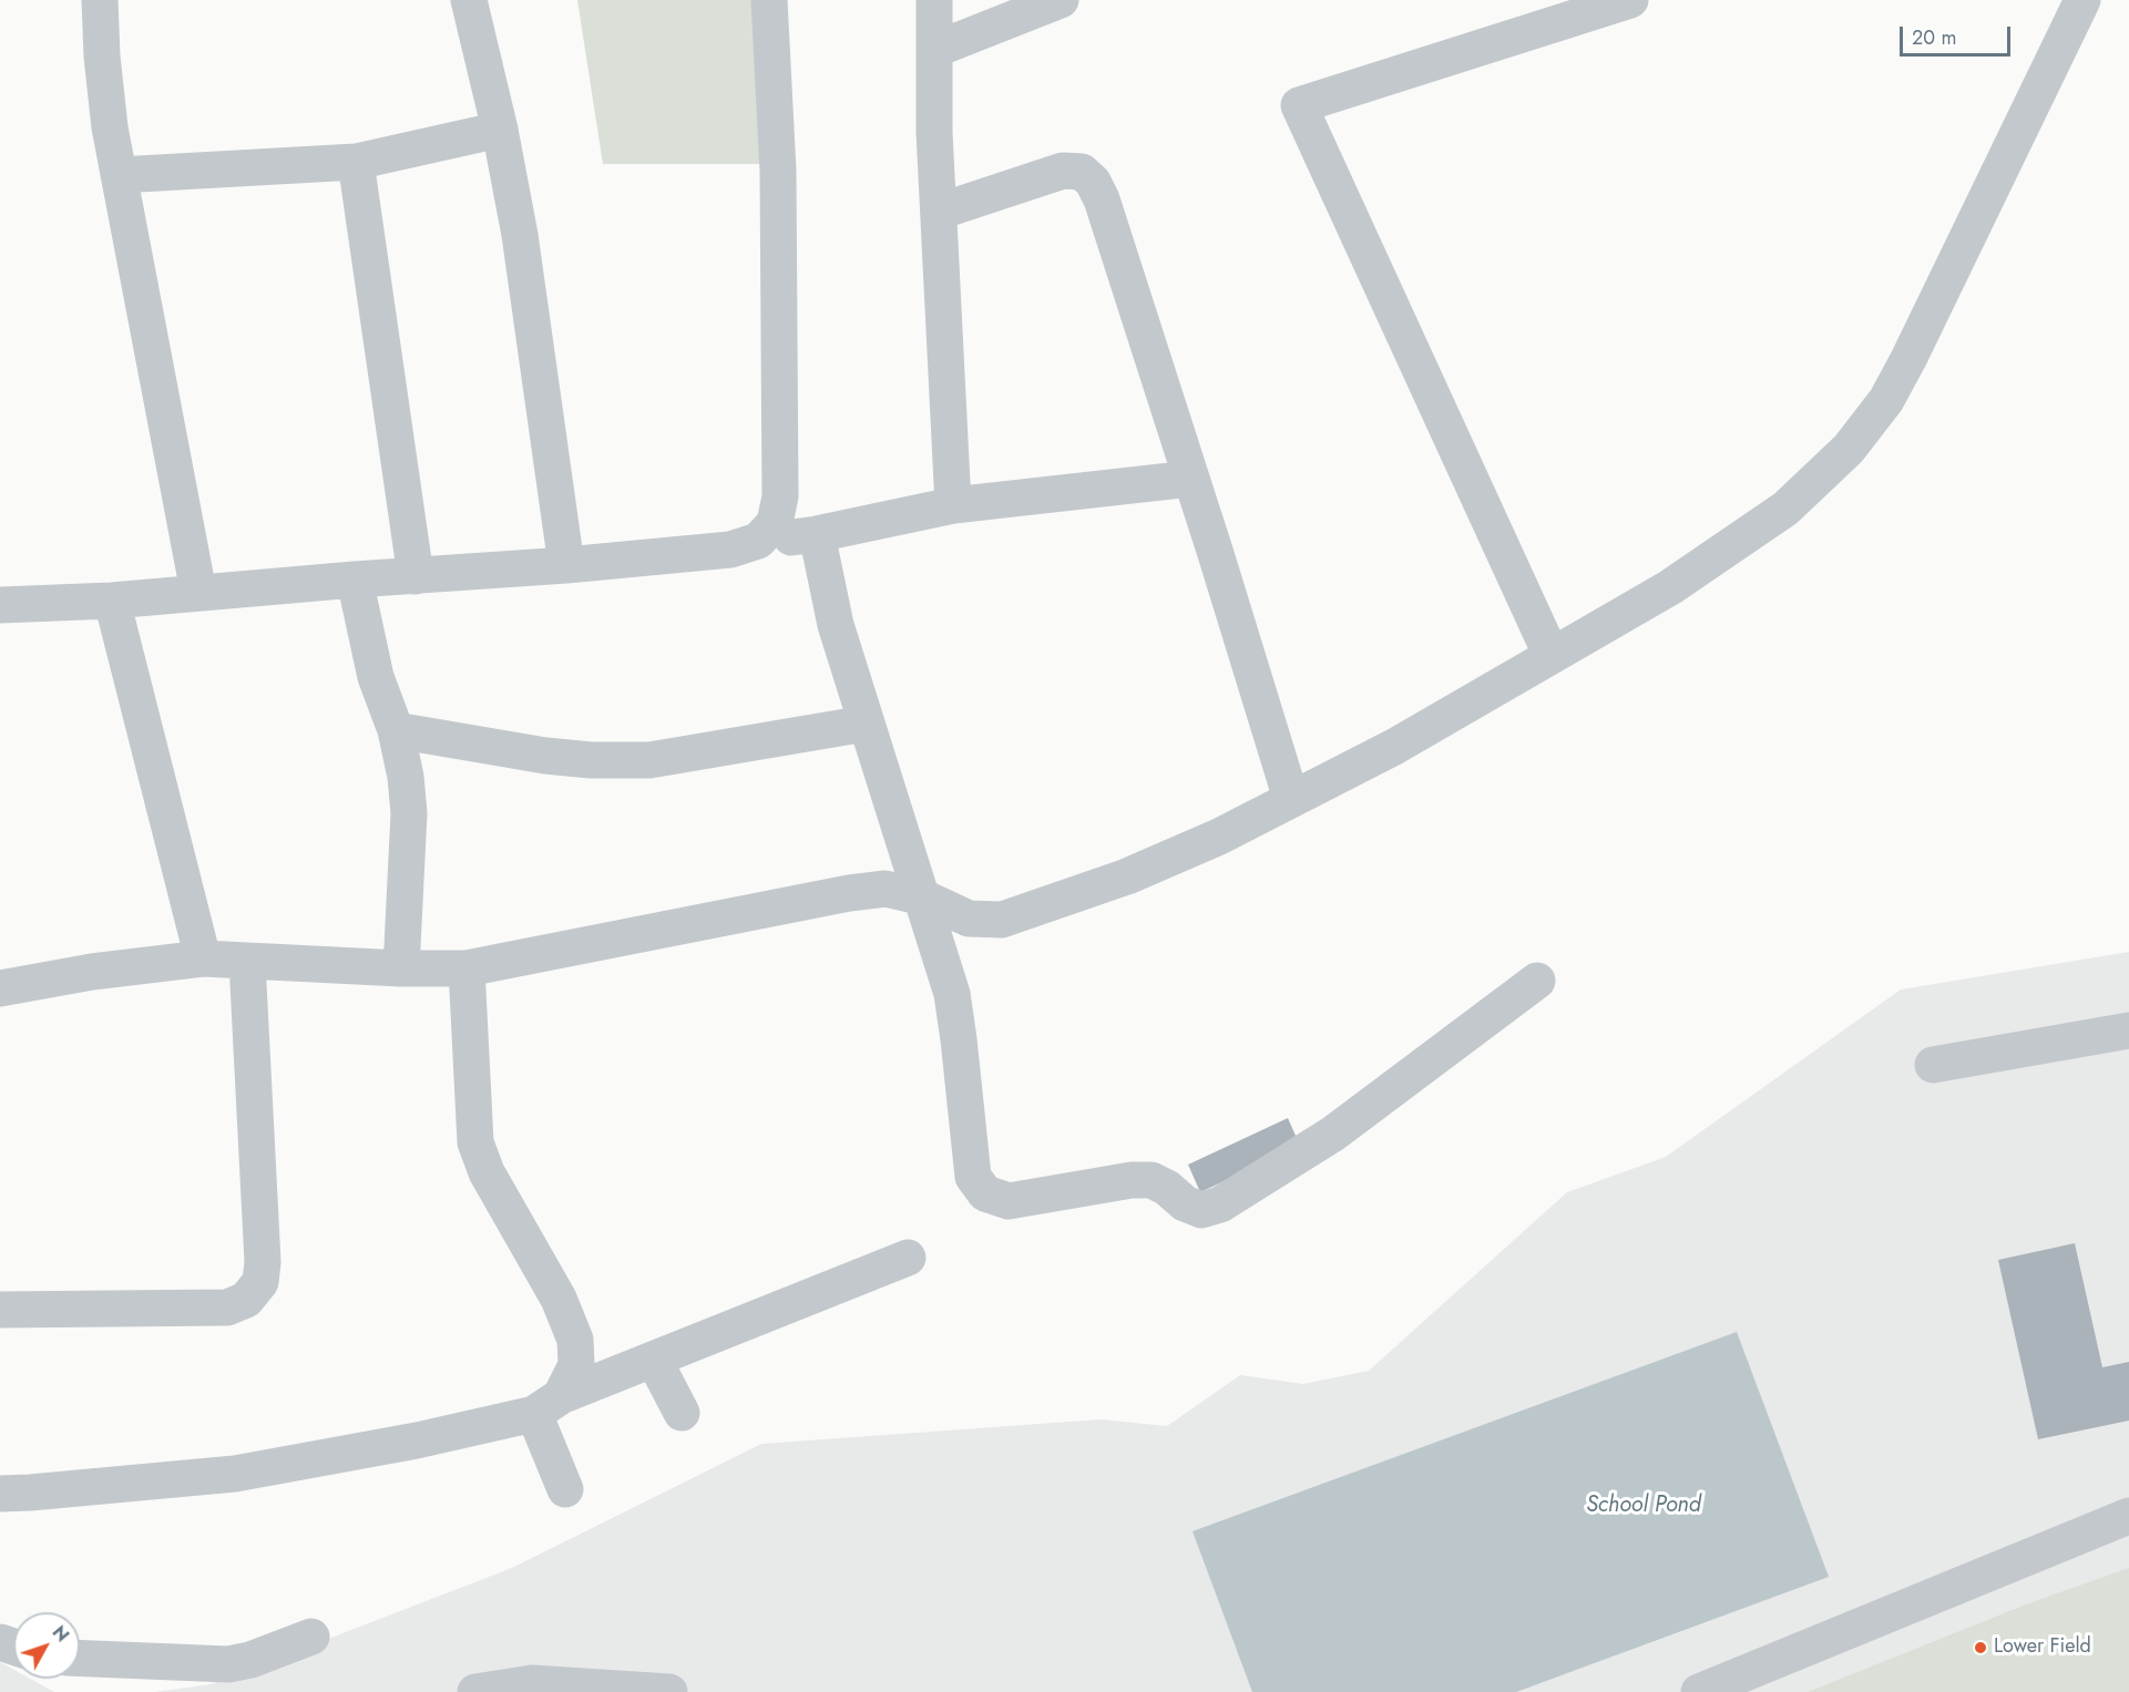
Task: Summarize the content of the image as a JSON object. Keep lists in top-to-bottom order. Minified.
{"water":["School Pond"],"places":["Lower Field"],"scale_bar":"20 m","north":"top right"}
